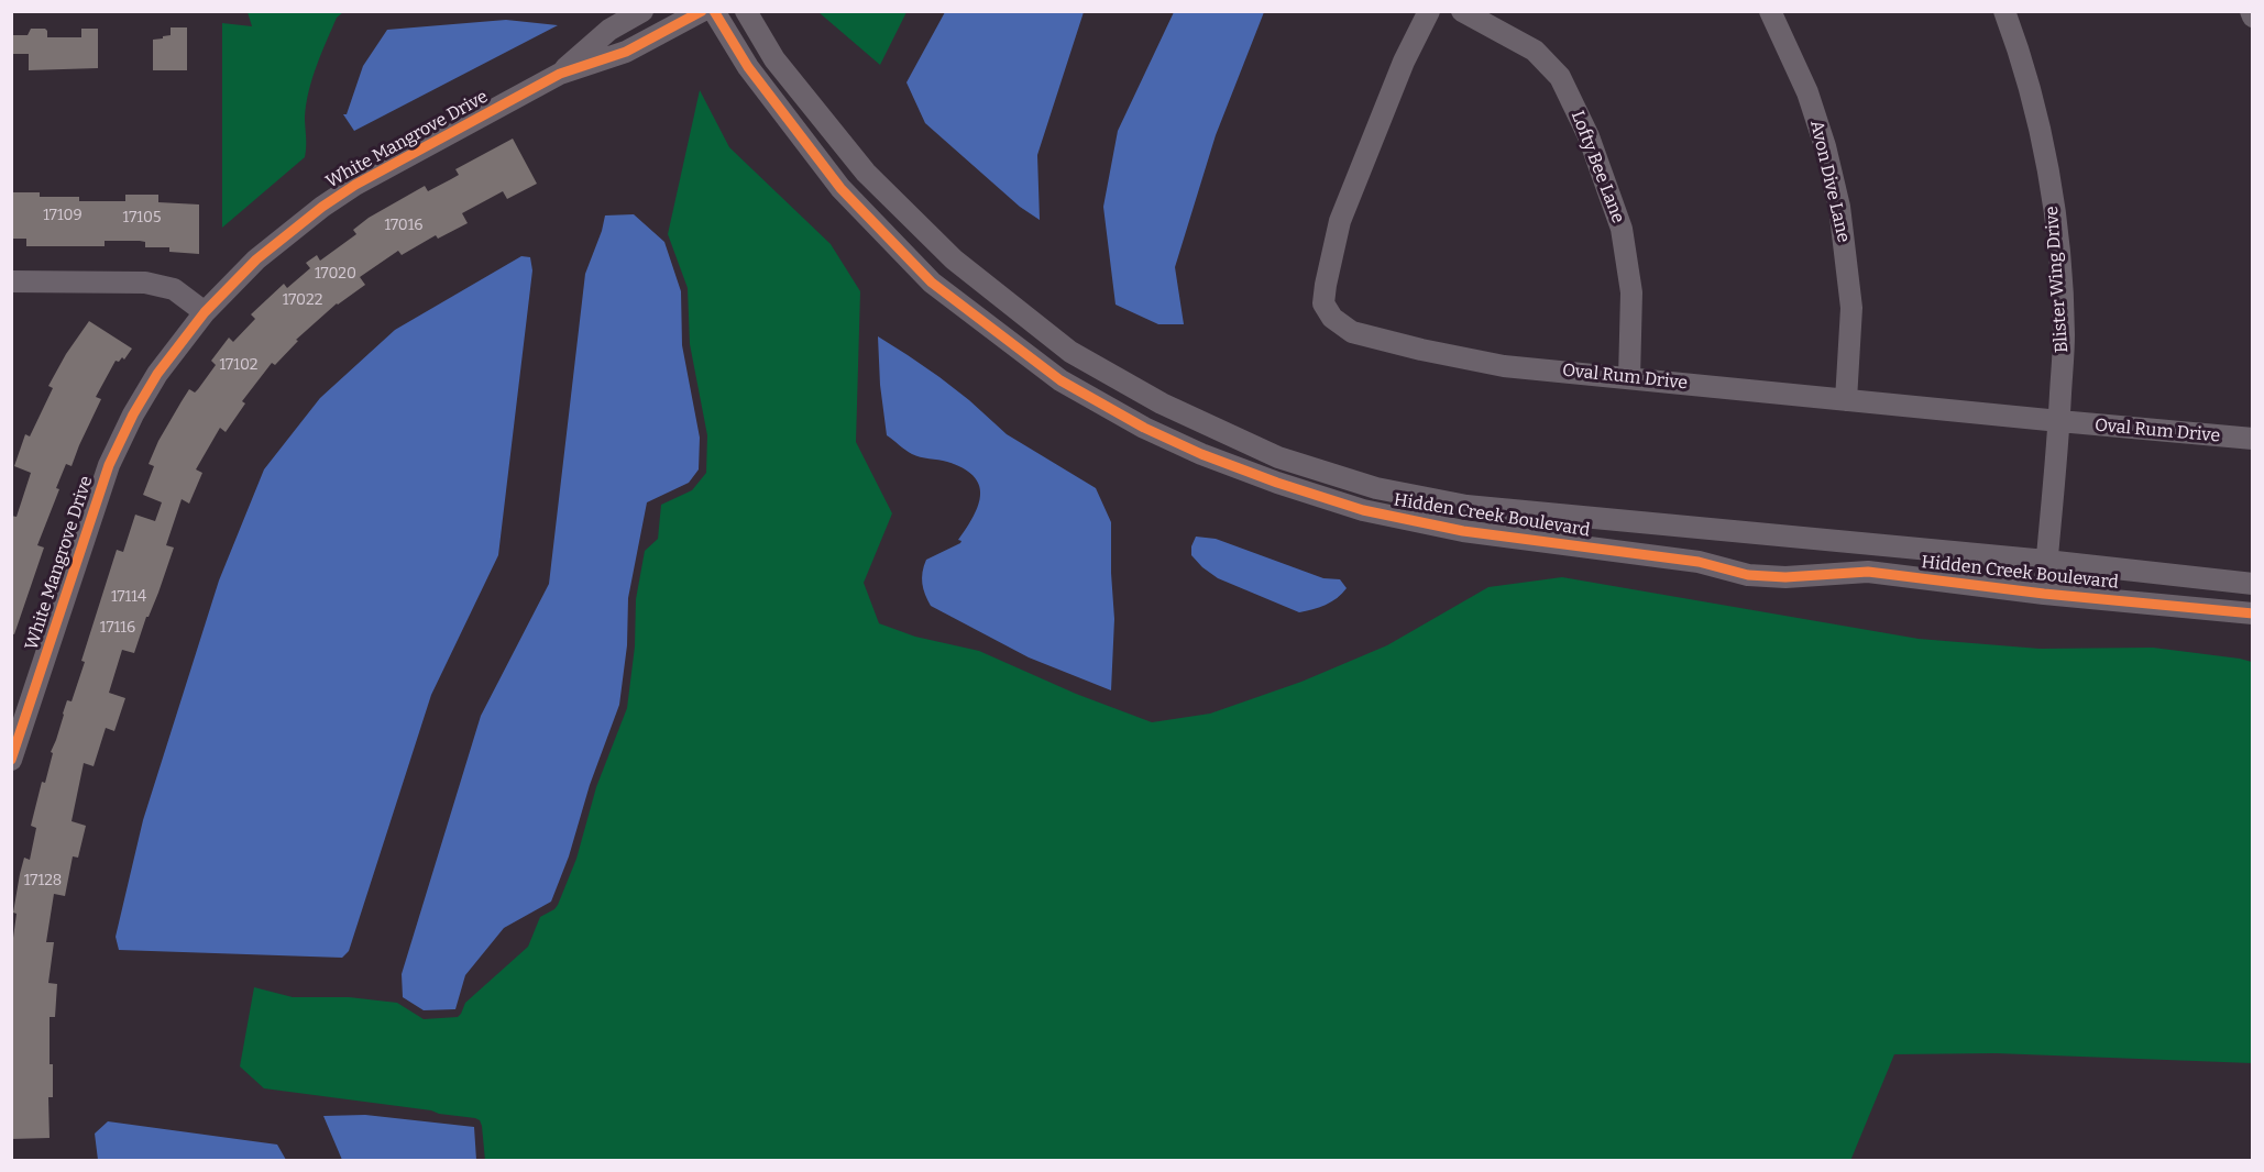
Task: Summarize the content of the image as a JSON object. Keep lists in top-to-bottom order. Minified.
{"streets":{"street":["White Mangrove Drive","Lofty Bee Lane","Avon Dive Lane","Blister Wing Drive","Oval Rum Drive","Hidden Creek Boulevard"]},"crossings":[["Lofty Bee Lane","Oval Rum Drive"],["Avon Dive Lane","Oval Rum Drive"],["Blister Wing Drive","Oval Rum Drive"],["Blister Wing Drive","Hidden Creek Boulevard"]],"house_numbers":["17109","17105","17016","17020","17022","17102","17114","17116","17128"]}
